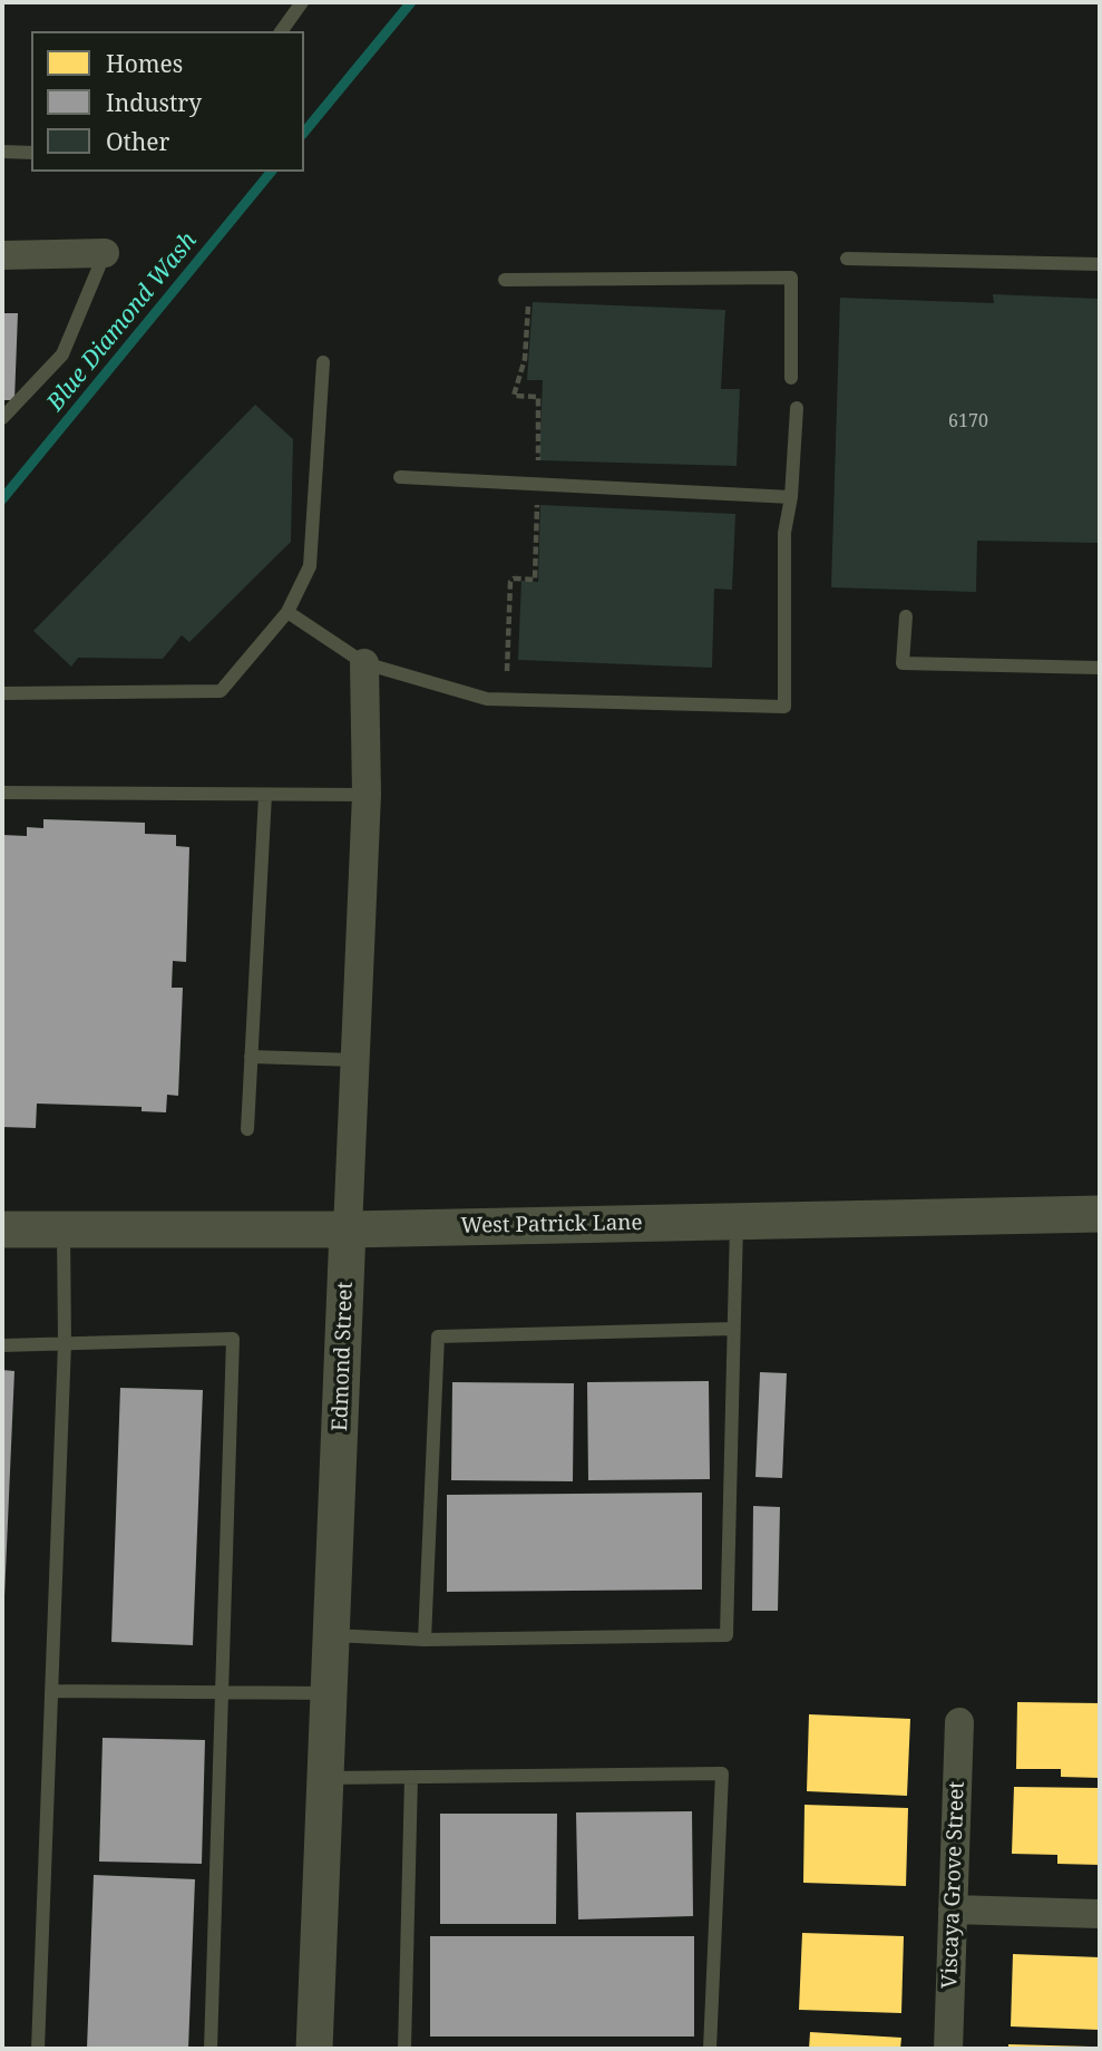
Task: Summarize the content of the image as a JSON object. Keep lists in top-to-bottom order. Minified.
{"streets":{"street":["West Patrick Lane","Edmond Street","Viscaya Grove Street"]},"crossings":[["West Patrick Lane","Edmond Street"]],"water":["Blue Diamond Wash"],"house_numbers":["6170"],"legend":["Homes","Industry","Other"]}
